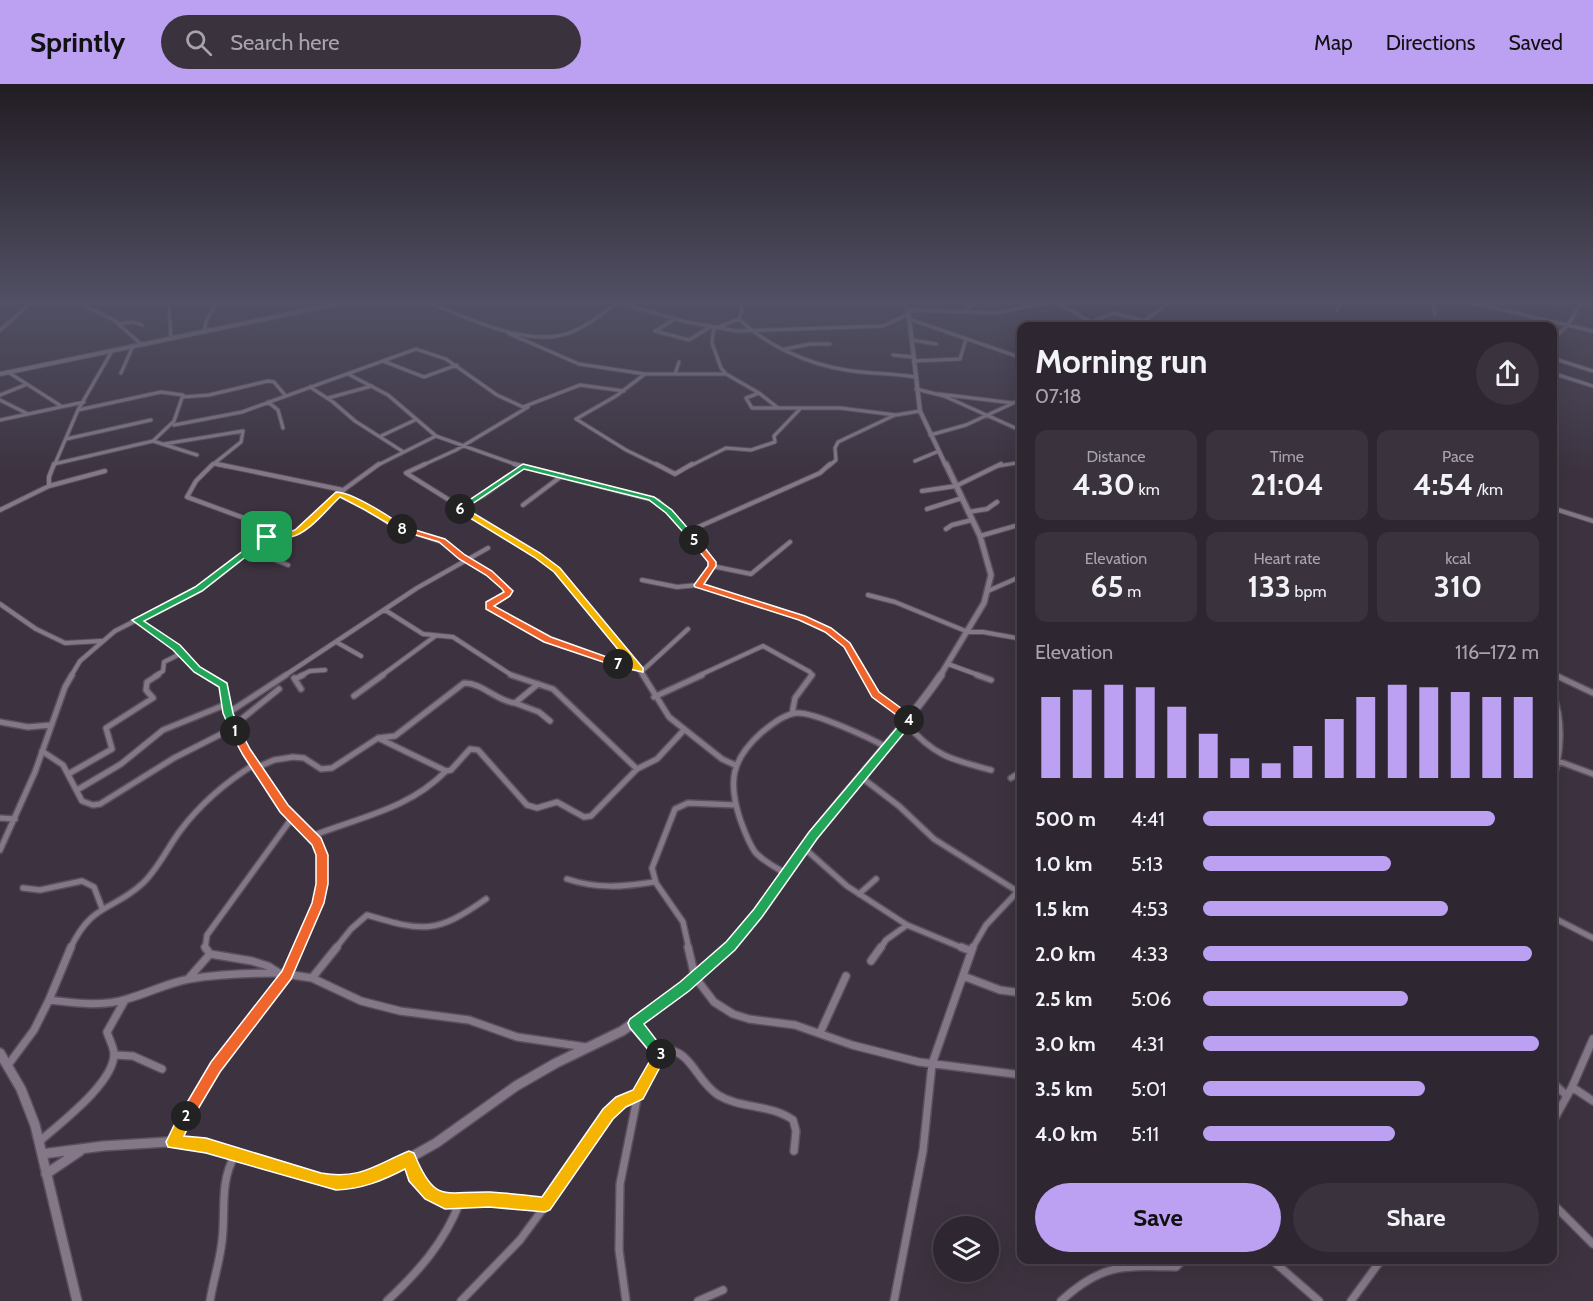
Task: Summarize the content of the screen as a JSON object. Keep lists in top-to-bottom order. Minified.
{"page":{"header":"Sprintly","search":"Search here","nav":["Map","Directions","Saved"],"heading":["Morning run","07:18"],"stats":[["Distance","4.30 km"],["Time","21:04"],["Pace","4:54 /km"],["Elevation","65 m"],["Heart rate","133 bpm"],["kcal","310"]],"pins":["6","8","5","7","4","1","3","2"],"chart":["Elevation","116–172 m"],"list":[{"name":"500 m","note":"4:41"},{"name":"1.0 km","note":"5:13"},{"name":"1.5 km","note":"4:53"},{"name":"2.0 km","note":"4:33"},{"name":"2.5 km","note":"5:06"},{"name":"3.0 km","note":"4:31"},{"name":"3.5 km","note":"5:01"},{"name":"4.0 km","note":"5:11"}],"buttons":["Save","Share"]}}
